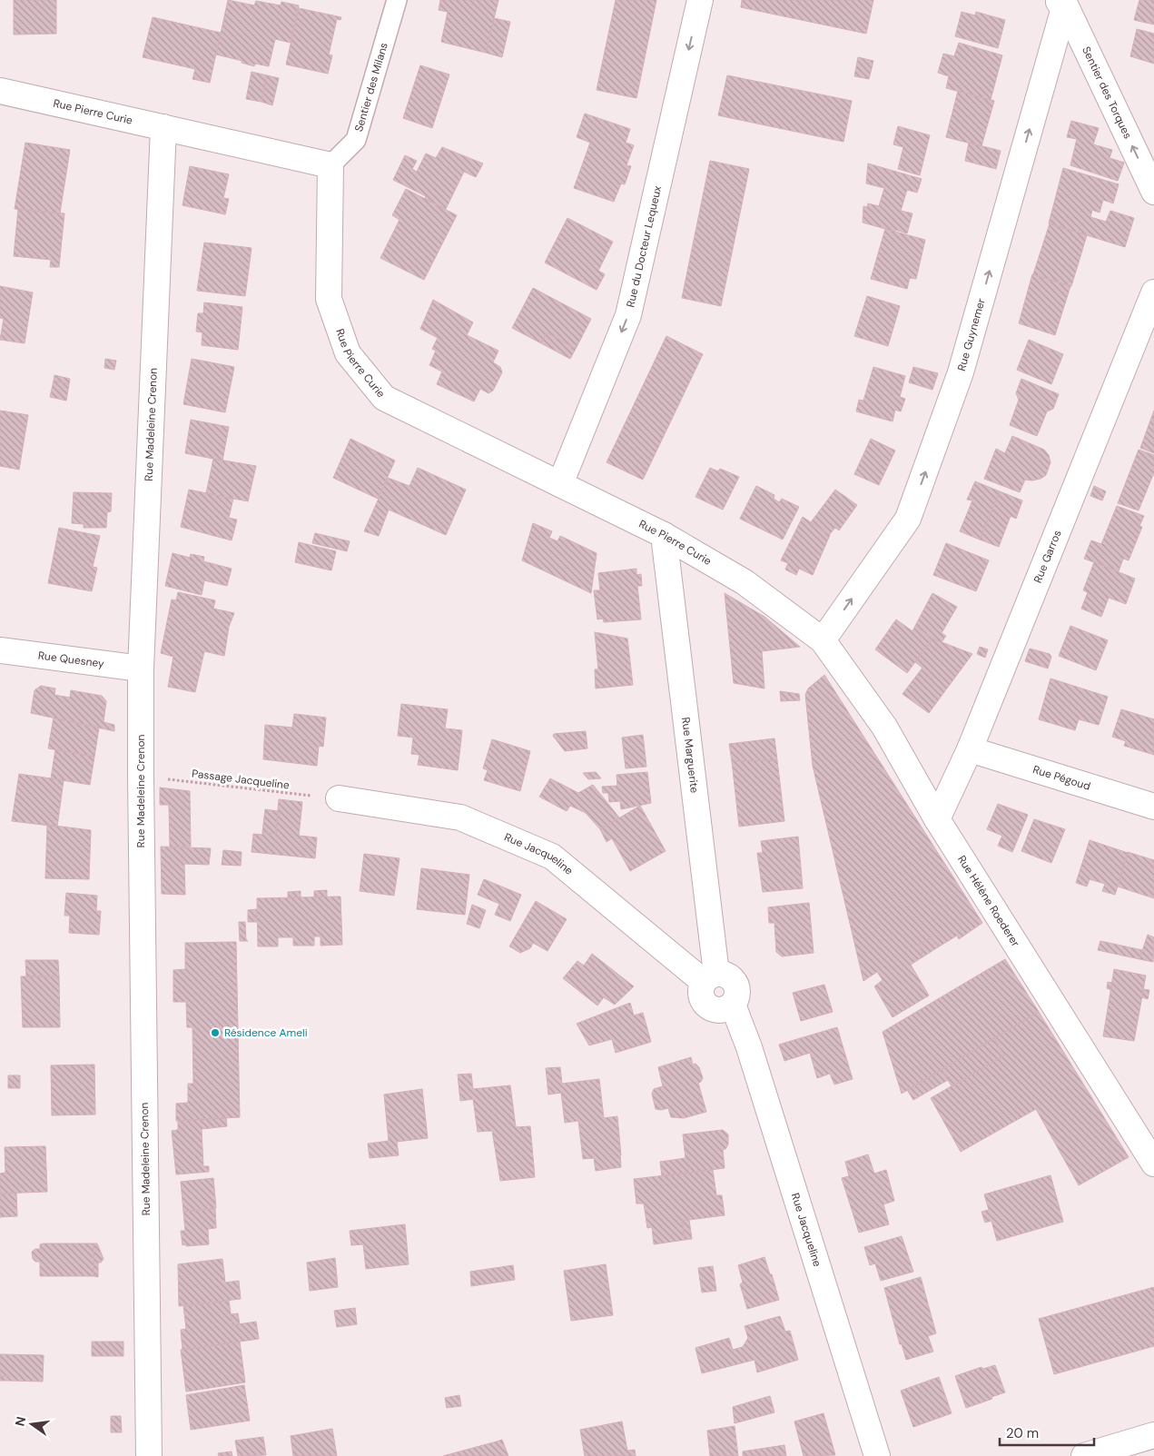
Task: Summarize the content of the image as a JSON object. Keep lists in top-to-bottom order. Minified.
{"streets":{"street":["Sentier des Milans","Sentier des Torques","Rue Pierre Curie","Rue du Docteur Lequeux","Rue Guynemer","Rue Madeleine Crenon","Rue Garros","Rue Quesney","Rue Marguerite","Rue Pégoud","Rue Jacqueline","Rue Hélène Roederer"],"path":["Passage Jacqueline"]},"crossings":[["Sentier des Milans","Rue Pierre Curie"],["Sentier des Torques","Rue Guynemer"],["Rue Pierre Curie","Rue du Docteur Lequeux"],["Rue Pierre Curie","Rue Guynemer"],["Rue Pierre Curie","Rue Madeleine Crenon"],["Rue Pierre Curie","Rue Marguerite"],["Rue Pierre Curie","Rue Hélène Roederer"],["Rue Guynemer","Rue Hélène Roederer"],["Rue Madeleine Crenon","Rue Quesney"],["Rue Madeleine Crenon","Passage Jacqueline"],["Rue Garros","Rue Pégoud"],["Rue Garros","Rue Hélène Roederer"],["Rue Marguerite","Rue Jacqueline"],["Passage Jacqueline","Rue Jacqueline"]],"one_way":["Sentier des Torques","Rue du Docteur Lequeux","Rue Guynemer"],"places":["Résidence Ameli"],"scale_bar":"20 m","north":"left"}
